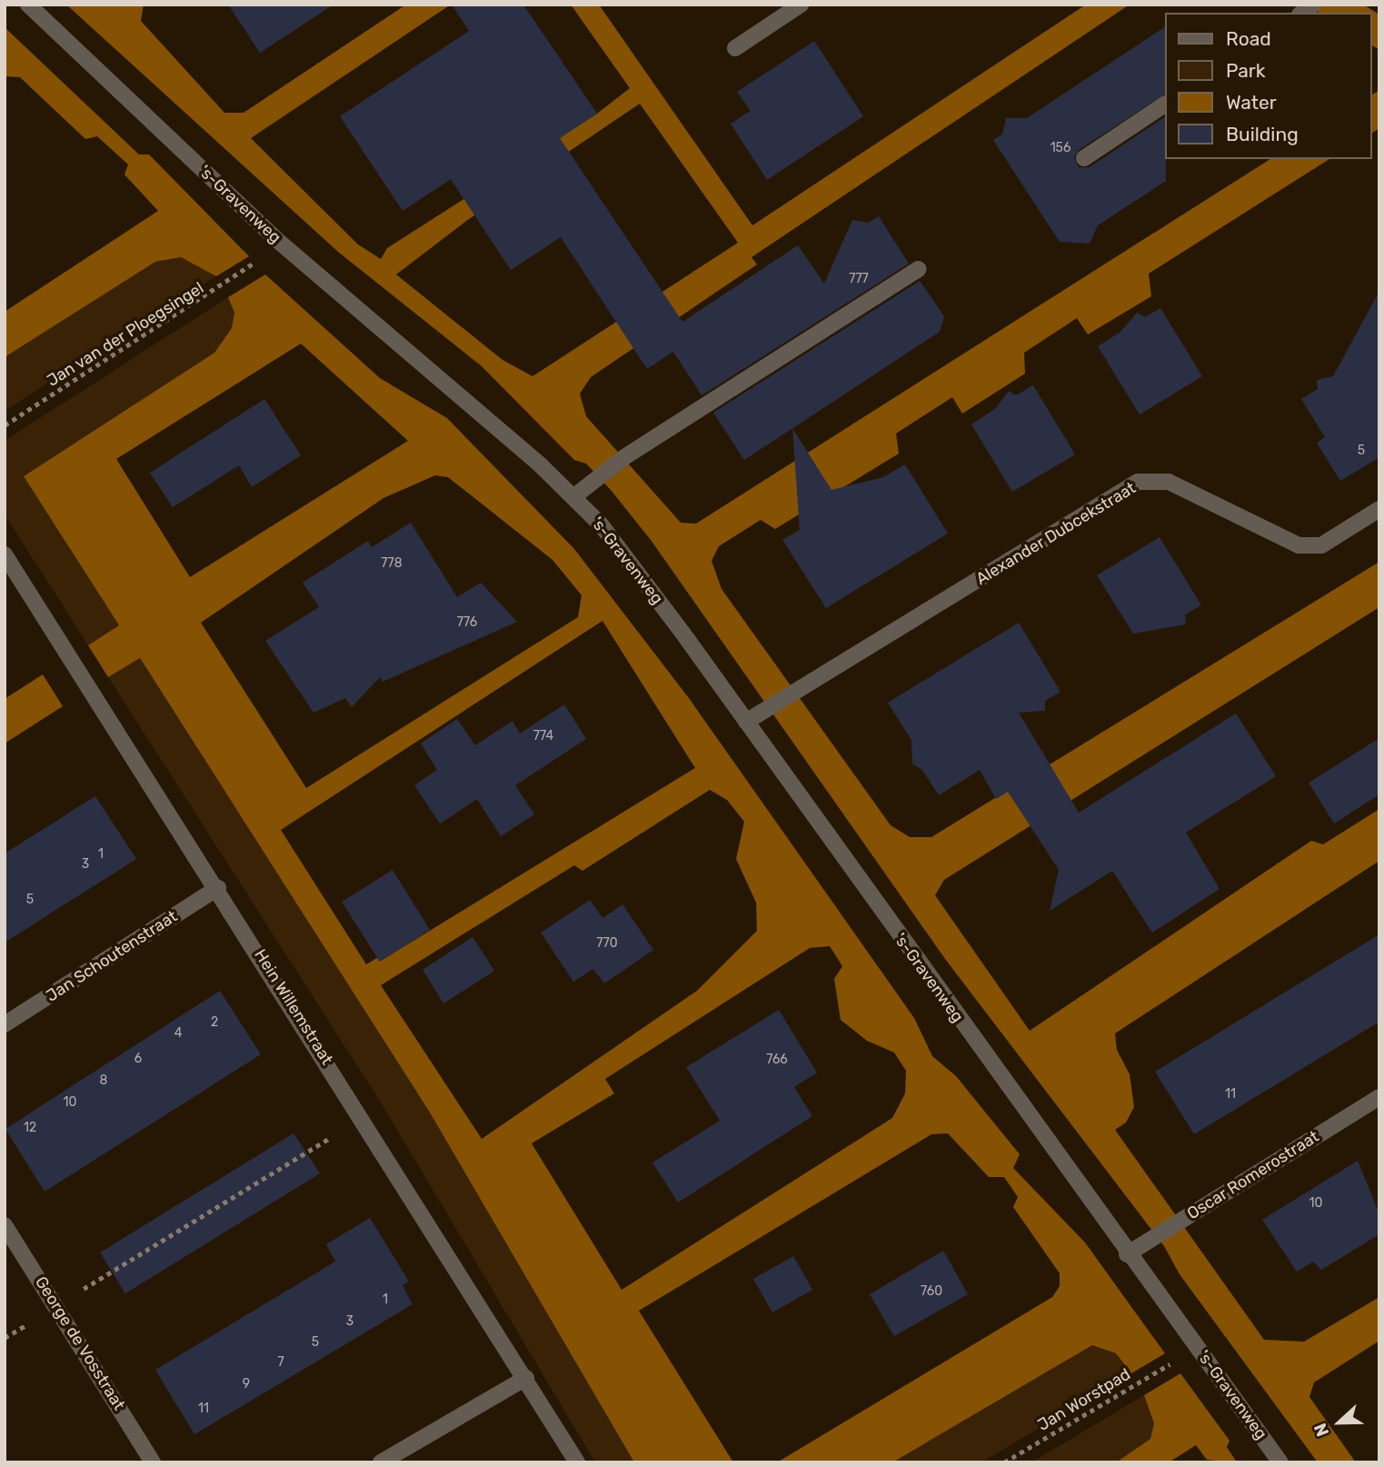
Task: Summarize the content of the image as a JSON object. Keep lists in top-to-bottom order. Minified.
{"streets":{"street":["'s-Gravenweg","Alexander Dubcekstraat","Jan Schoutenstraat","Hein Willemstraat","Oscar Romerostraat","George de Vosstraat"],"path":["Jan van der Ploegsingel","Jan Worstpad"]},"crossings":[["'s-Gravenweg","Alexander Dubcekstraat"],["'s-Gravenweg","Oscar Romerostraat"],["Jan Schoutenstraat","Hein Willemstraat"]],"house_numbers":["156","777","5","778","776","774","1","3","5","770","2","4","6","766","8","11","10","12","10","760","1","3","5","7","9","11"],"legend":["Road","Park","Water","Building"],"north":"left"}
